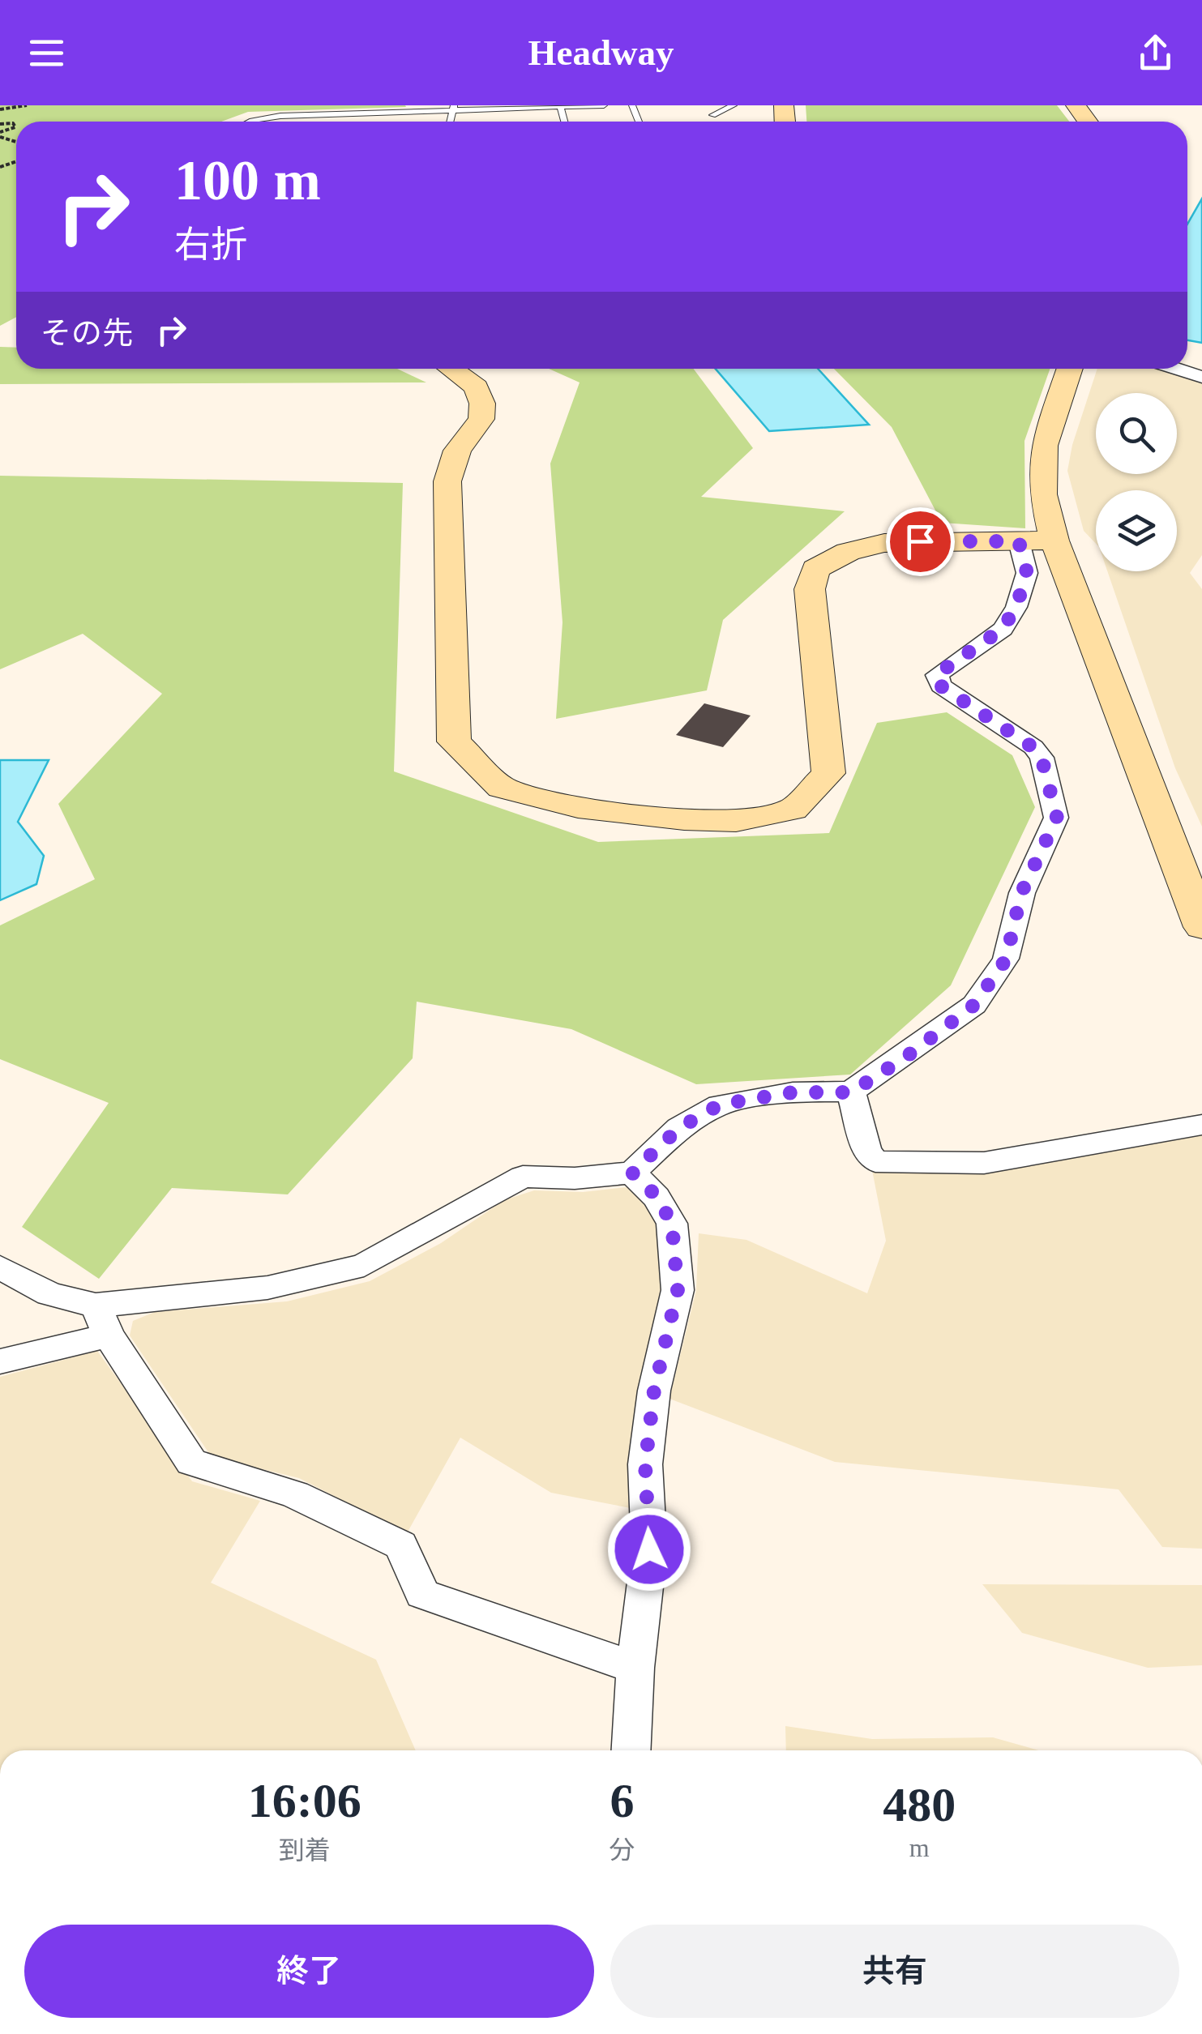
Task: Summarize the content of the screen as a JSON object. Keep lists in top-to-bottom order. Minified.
{"page":{"header":"Headway","turn":["100 m","右折"],"then":"その先","eta":["16:06","到着","6","分","480","m"],"buttons":["終了","共有"]}}
